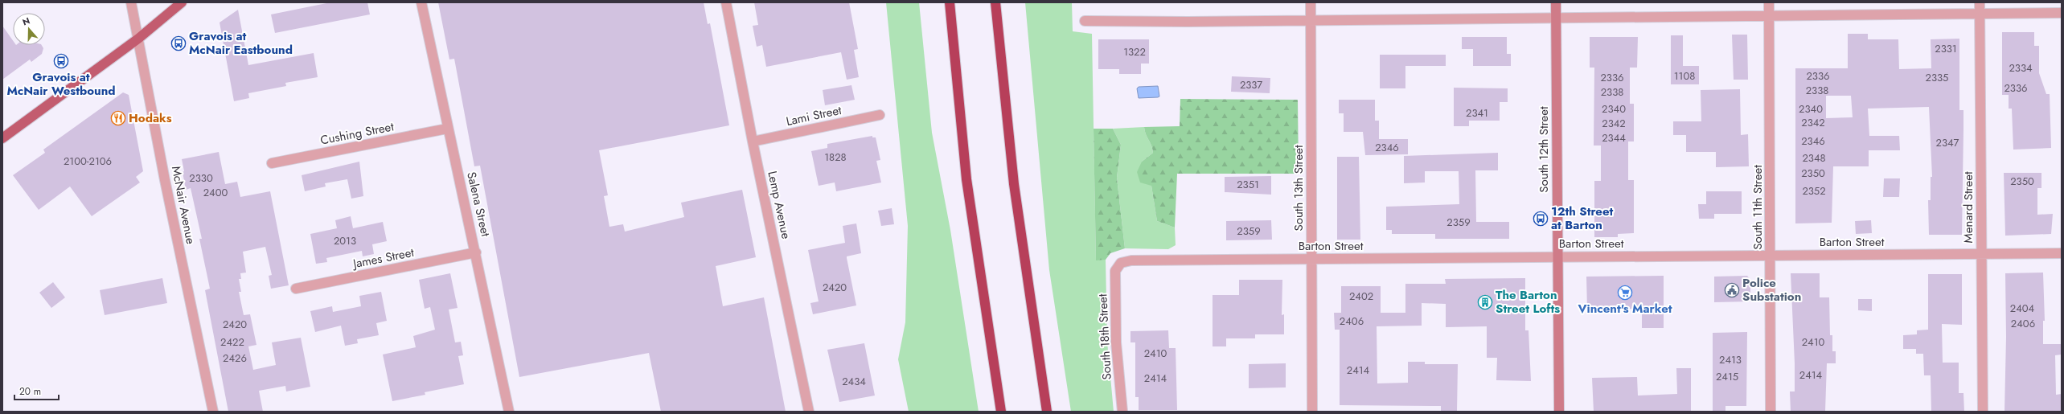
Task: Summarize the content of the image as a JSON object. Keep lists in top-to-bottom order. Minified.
{"streets":{"street":["Lami Street","Cushing Street","South 12th Street","South 13th Street","Salena Street","McNair Avenue","Lemp Avenue","South 11th Street","Menard Street","Barton Street","James Street","South 18th Street"]},"crossings":[["Lami Street","Lemp Avenue"],["Cushing Street","Salena Street"],["South 12th Street","Barton Street"],["South 13th Street","Barton Street"],["Salena Street","James Street"],["South 11th Street","Barton Street"],["Menard Street","Barton Street"],["Barton Street","South 18th Street"]],"places":{"bus stop":["Gravois at McNair Eastbound","Gravois at McNair Westbound","12th Street at Barton"],"restaurant":["Hodaks"],"public building":["Police Substation"],"supermarket":["Vincent's Market"],"building":["The Barton Street Lofts"]},"house_numbers":["2331","1322","2334","1108","2336","2336","2335","2337","2336","2338","2338","2340","2340","2341","2342","2342","2344","2346","2347","2346","1828","2348","2100-2106","2350","2330","2350","2351","2352","2400","2359","2359","2013","2420","2402","2404","2406","2406","2420","2422","2410","2410","2426","2413","2414","2414","2415","2414","2434"],"scale_bar":"20 m","north":"top"}
